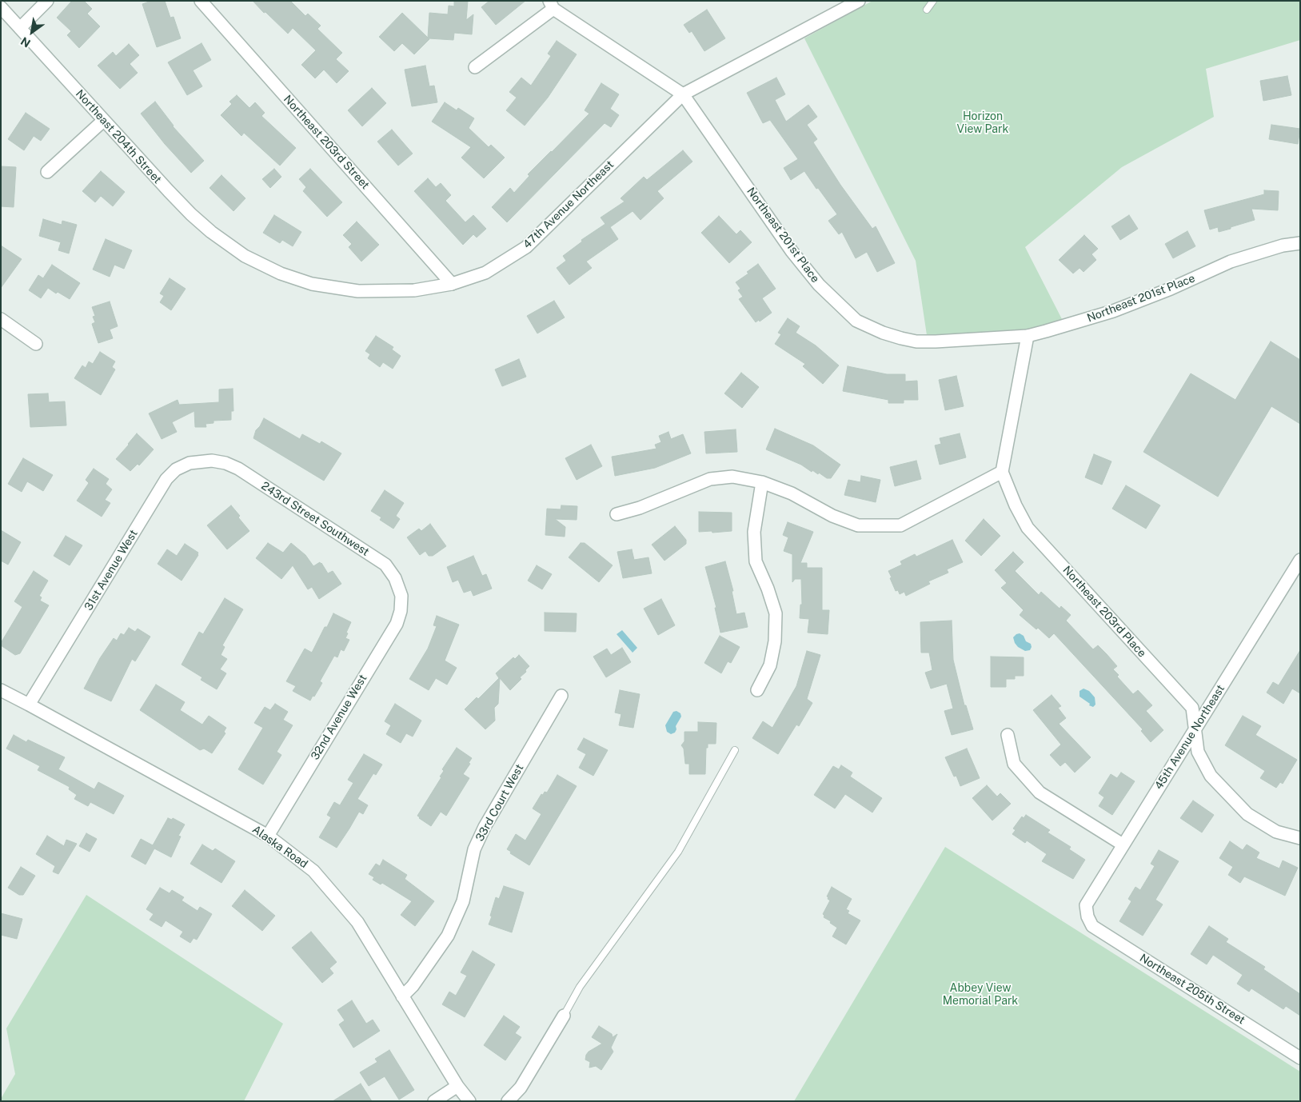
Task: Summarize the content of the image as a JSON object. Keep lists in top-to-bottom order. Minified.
{"streets":{"street":["Northeast 204th Street","Northeast 203rd Street","47th Avenue Northeast","Northeast 201st Place","243rd Street Southwest","31st Avenue West","Northeast 203rd Place","32nd Avenue West","45th Avenue Northeast","33rd Court West","Alaska Road","Northeast 205th Street"]},"crossings":[["Northeast 204th Street","47th Avenue Northeast"],["Northeast 203rd Street","47th Avenue Northeast"],["47th Avenue Northeast","Northeast 201st Place"],["243rd Street Southwest","31st Avenue West"],["243rd Street Southwest","32nd Avenue West"],["31st Avenue West","Alaska Road"],["Northeast 203rd Place","45th Avenue Northeast"],["32nd Avenue West","Alaska Road"],["45th Avenue Northeast","Northeast 205th Street"],["33rd Court West","Alaska Road"]],"parks":["Horizon View Park","Abbey View Memorial Park"],"north":"bottom left"}
